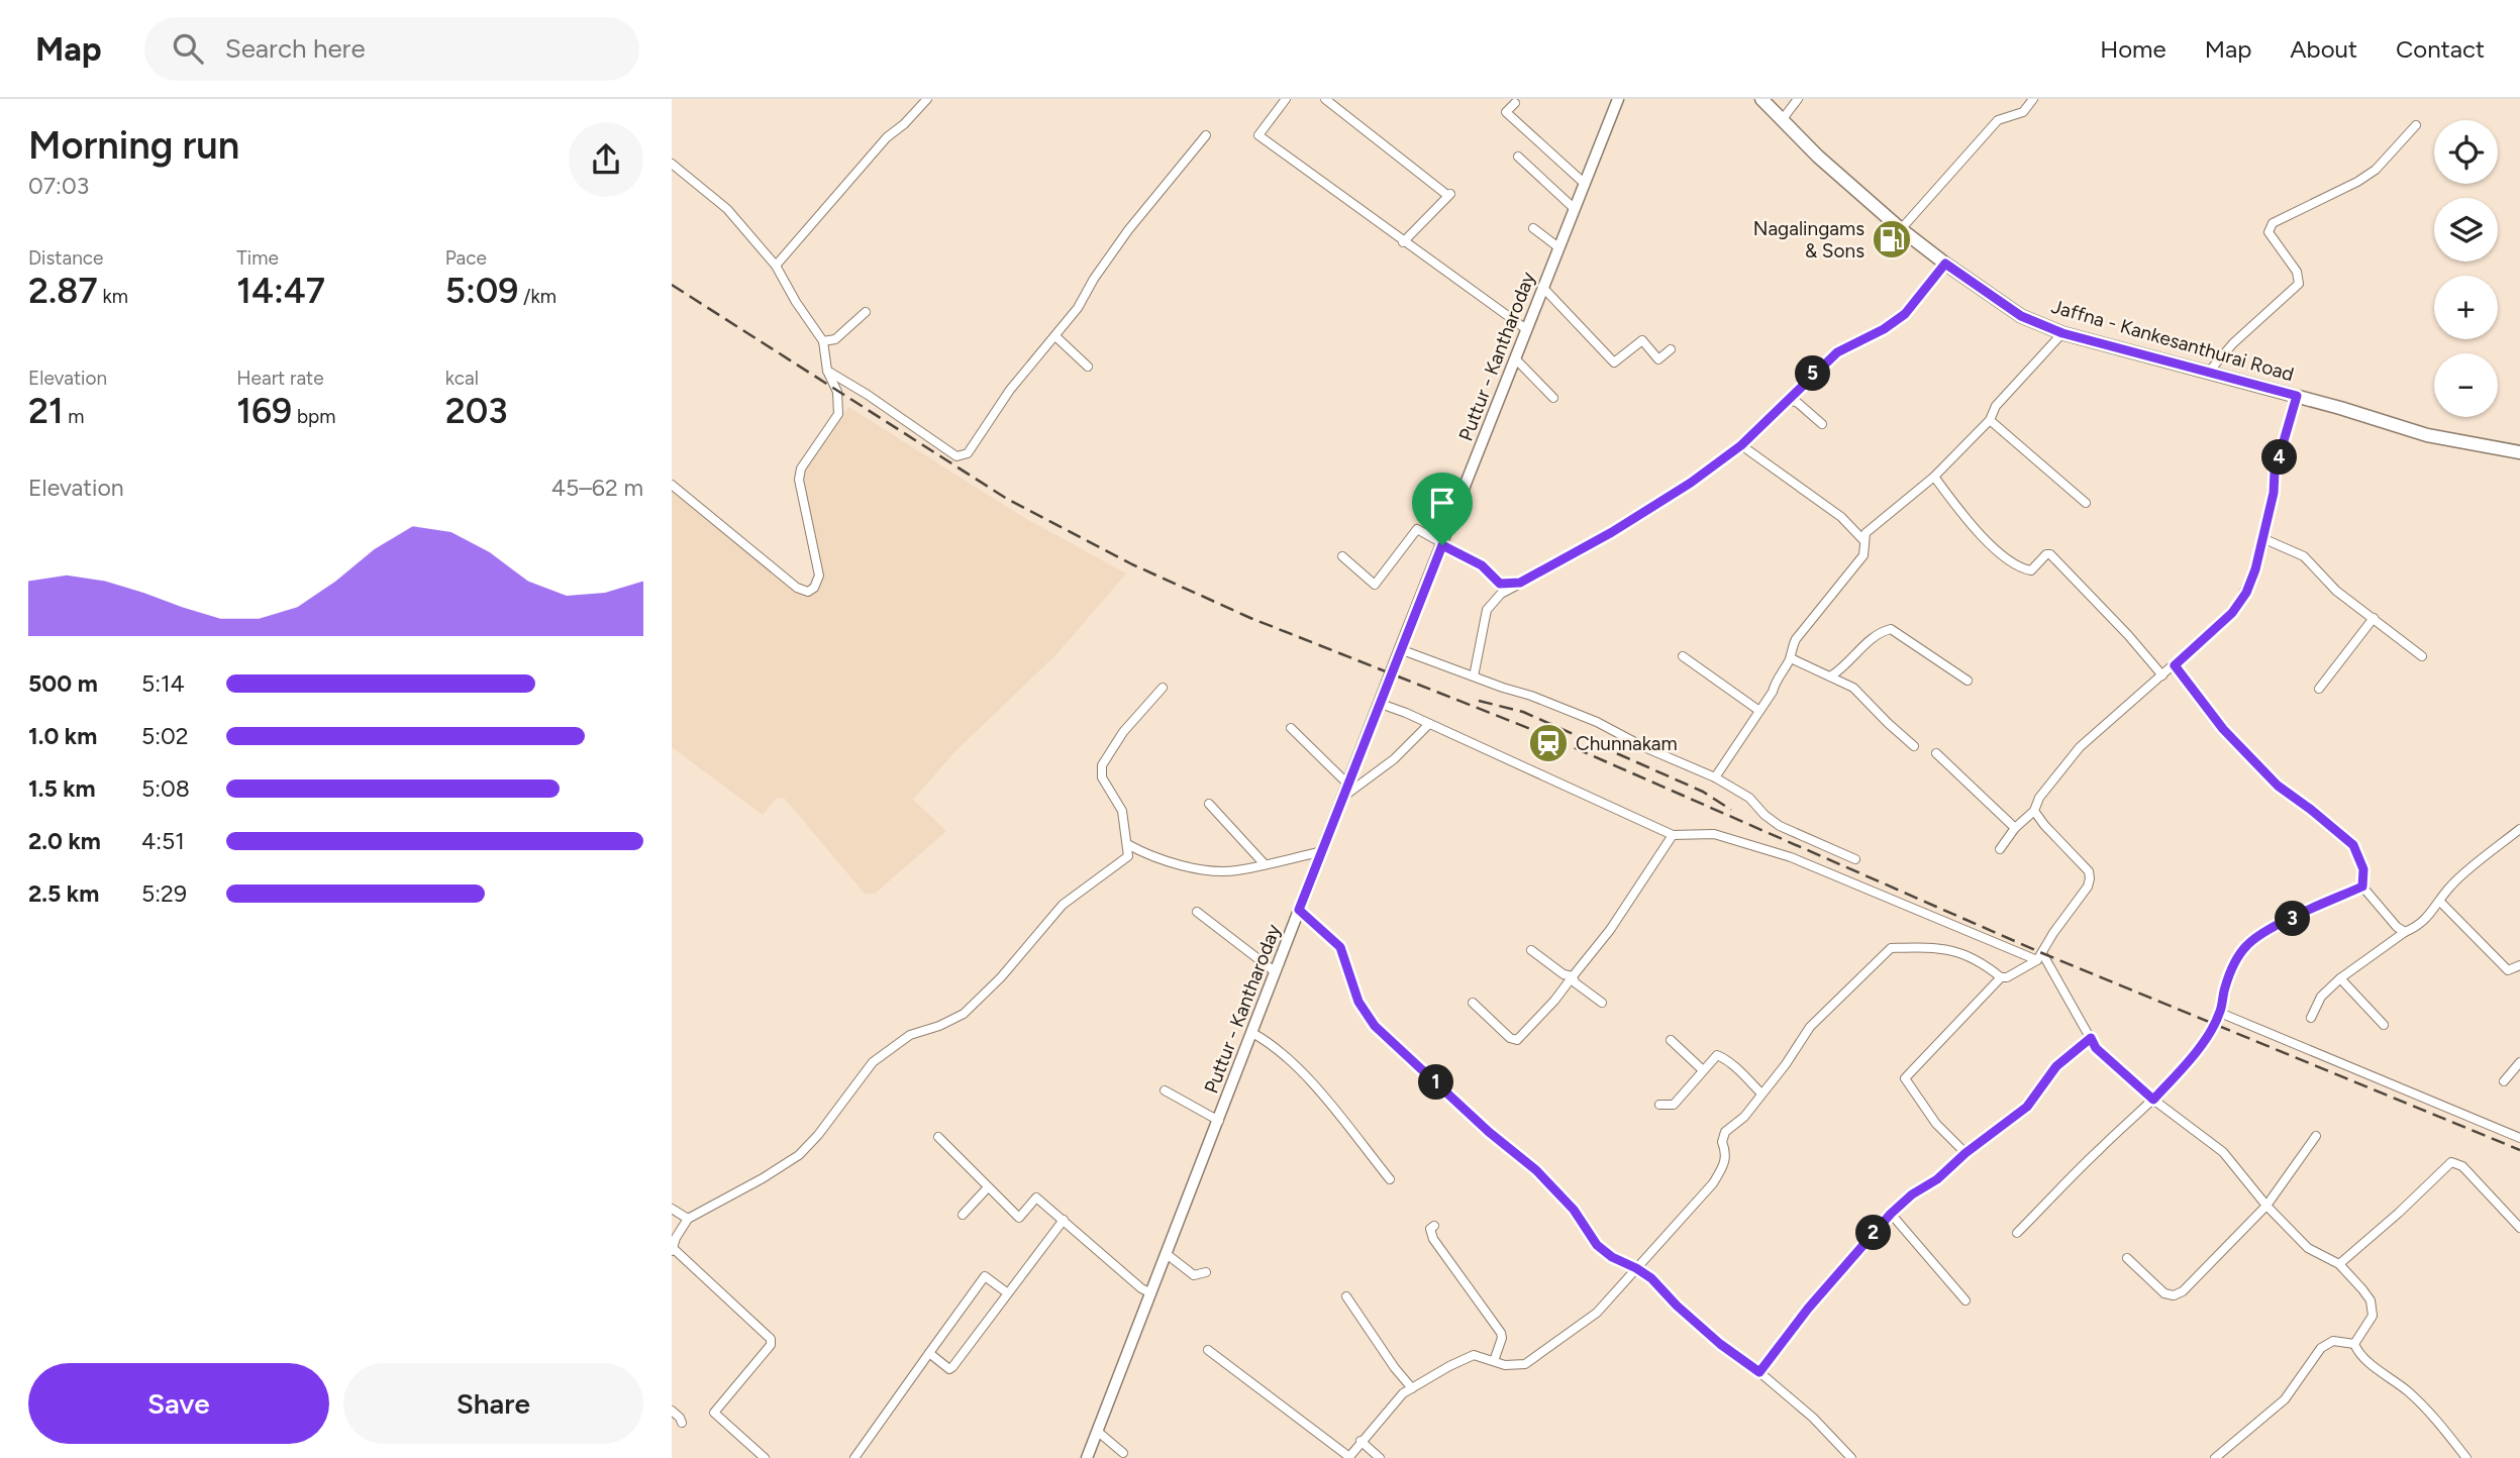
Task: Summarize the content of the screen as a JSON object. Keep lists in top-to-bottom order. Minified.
{"streets":{"main road":["Jaffna - Kankesanthurai Road","Puttur - Kantharoday"]},"places":{"fuel station":["Nagalingams & Sons"],"station":["Chunnakam"]},"page":{"header":"Map","search":"Search here","nav":["Home","Map","About","Contact"],"heading":["Morning run","07:03"],"map_buttons":["+","−"],"stats":[["Distance","2.87 km"],["Time","14:47"],["Pace","5:09 /km"],["Elevation","21 m"],["Heart rate","169 bpm"],["kcal","203"]],"pins":["5","4","3","1","2"],"chart":["Elevation","45–62 m"],"list":[{"name":"500 m","note":"5:14"},{"name":"1.0 km","note":"5:02"},{"name":"1.5 km","note":"5:08"},{"name":"2.0 km","note":"4:51"},{"name":"2.5 km","note":"5:29"}],"buttons":["Save","Share"]}}
